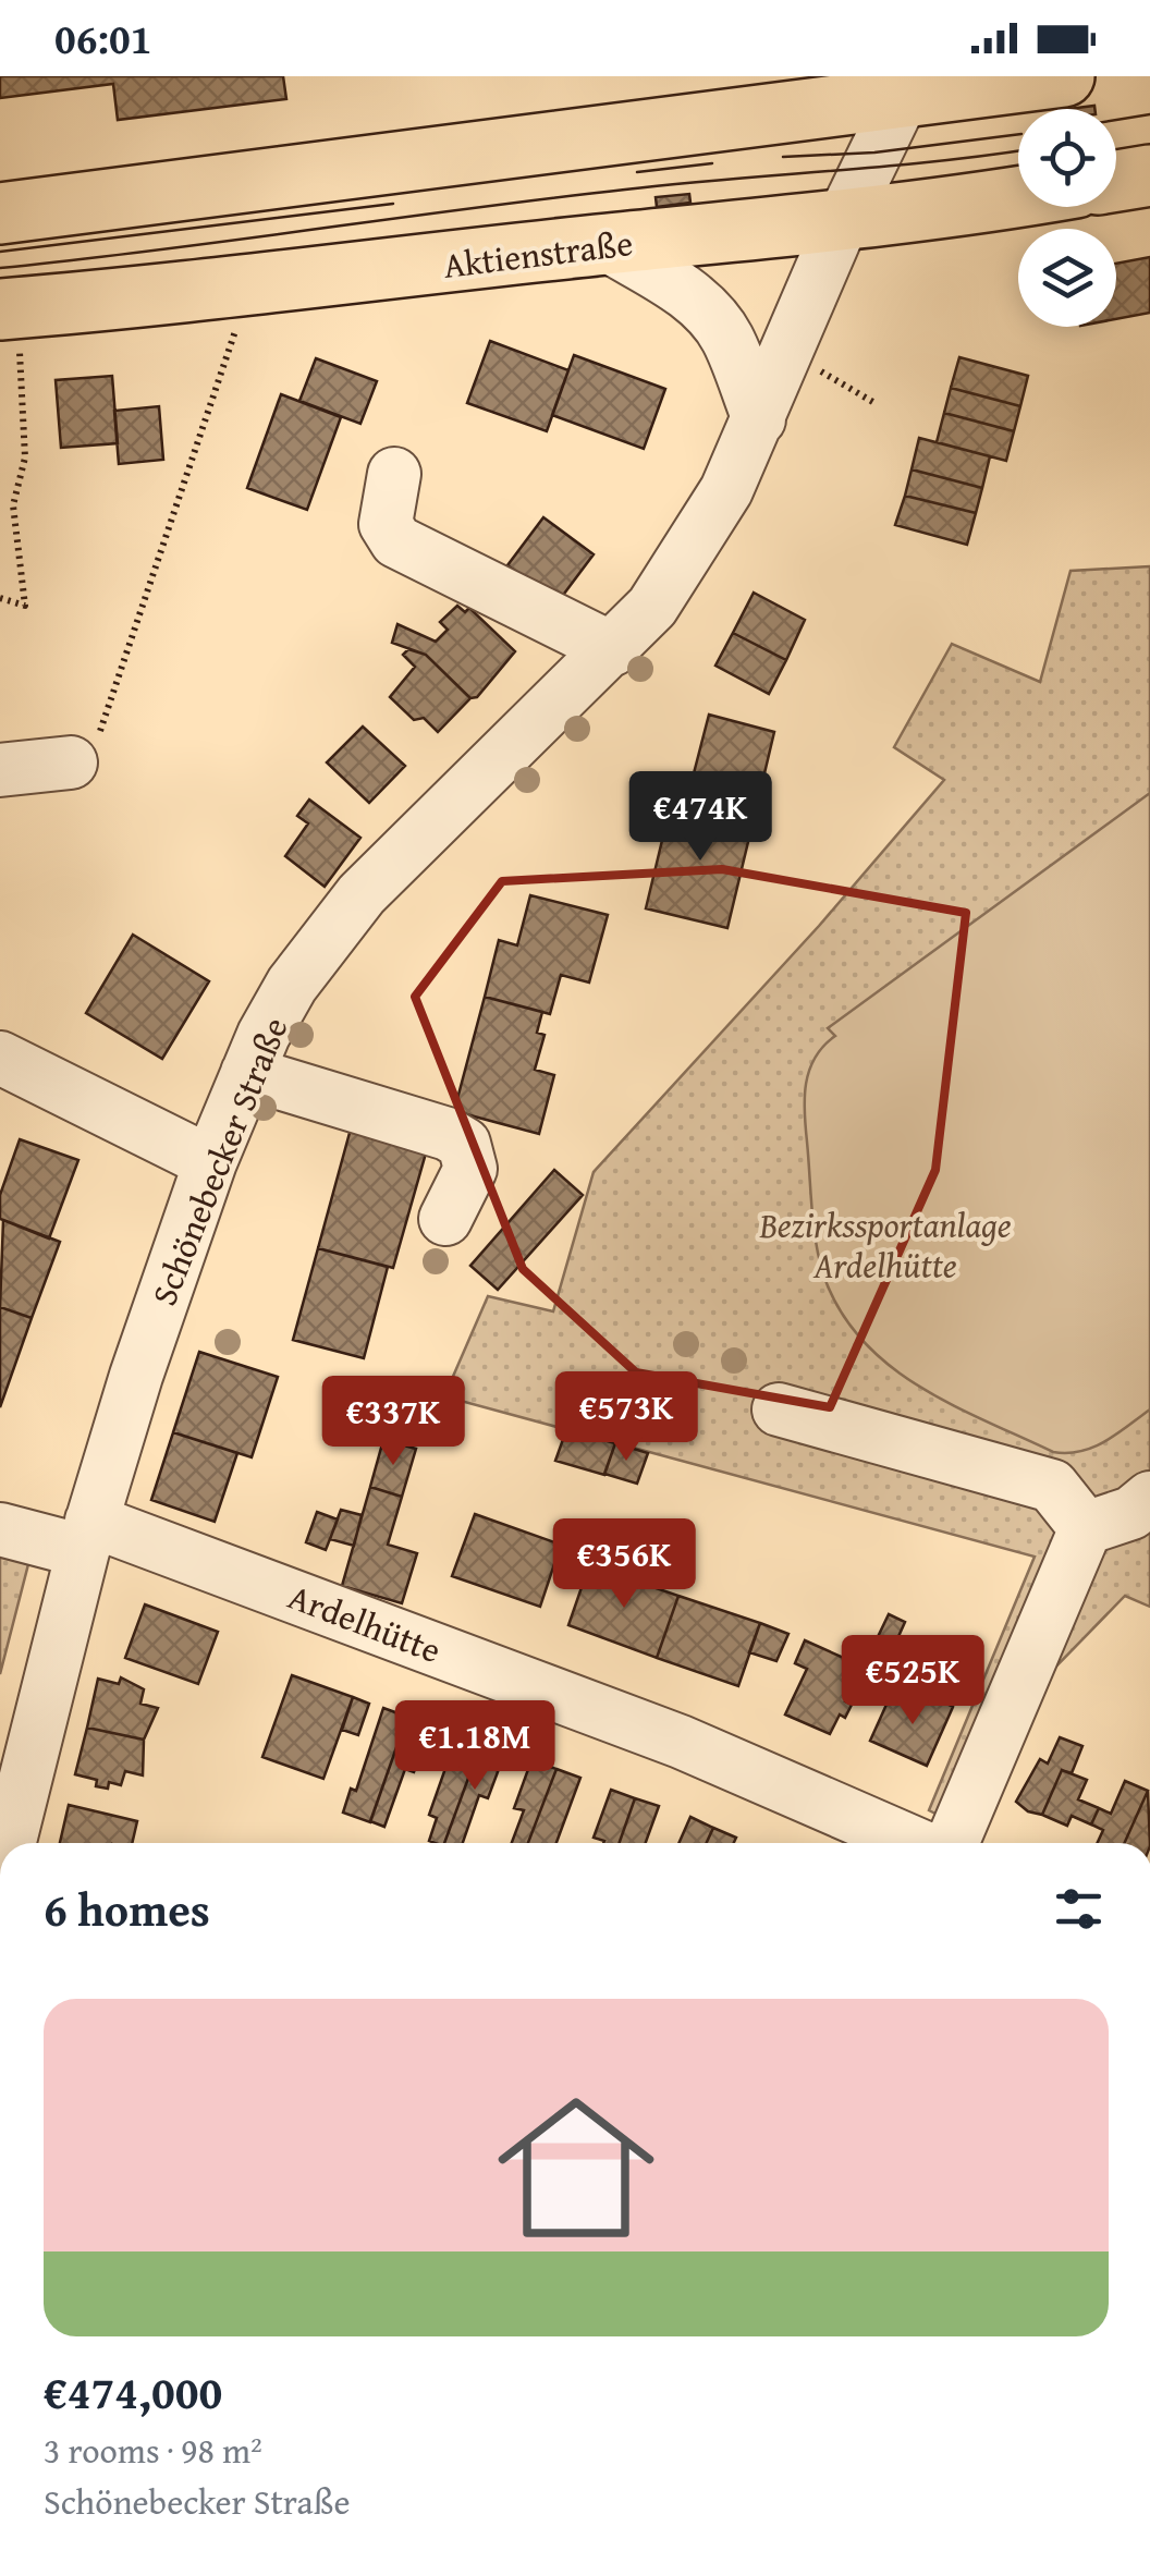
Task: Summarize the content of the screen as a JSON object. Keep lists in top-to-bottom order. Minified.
{"streets":{"main road":["Aktienstraße"],"street":["Schönebecker Straße","Ardelhütte"]},"crossings":[["Aktienstraße","Schönebecker Straße"],["Schönebecker Straße","Ardelhütte"]],"parks":["Bezirkssportanlage Ardelhütte"],"page":{"status":"06:01","price":["€474K","€573K","€337K","€356K","€525K","€1.18M"],"heading":"6 homes","list":[{"name":"€474,000","note":"3 rooms · 98 m² · Schönebecker Straße"}]}}
